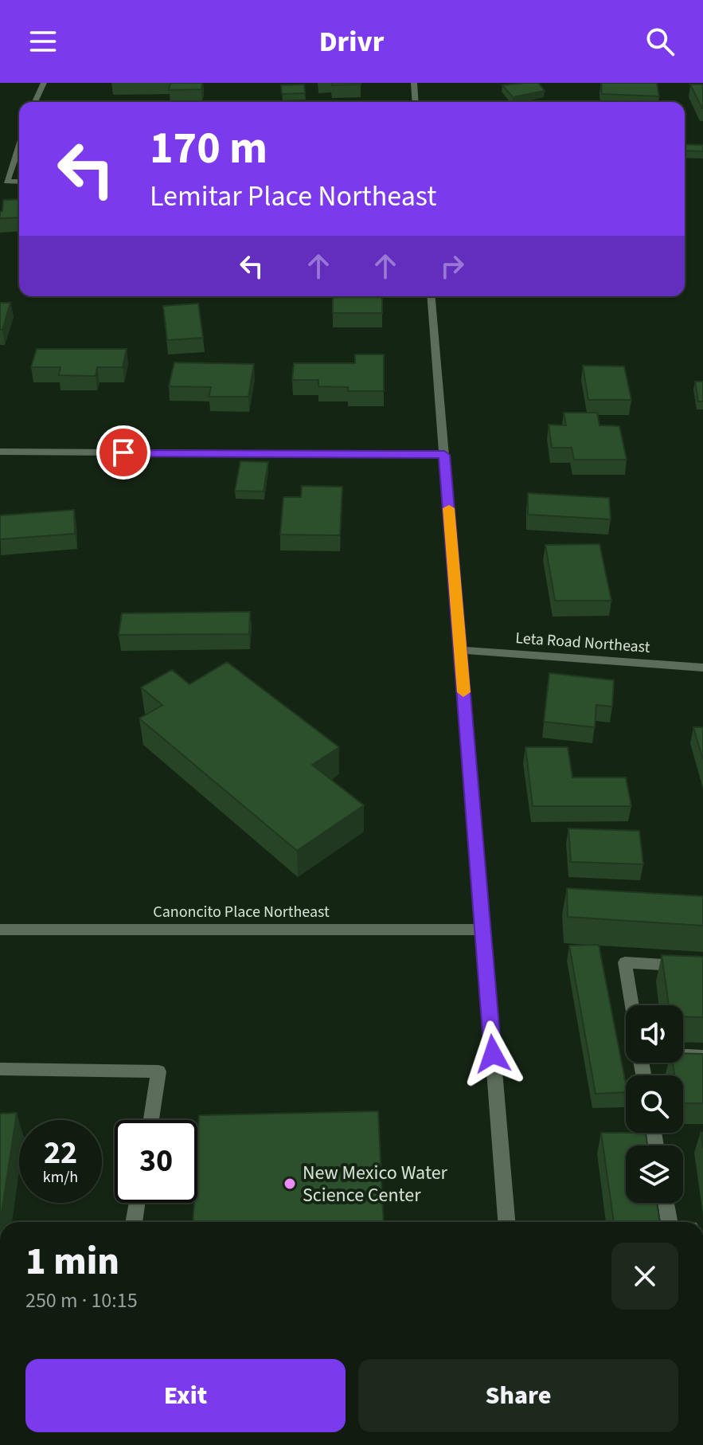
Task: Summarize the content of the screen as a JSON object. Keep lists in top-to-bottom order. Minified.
{"streets":{"street":["Leta Road Northeast","Canoncito Place Northeast"]},"places":["New Mexico Water Science Center"],"page":{"header":"Drivr","turn":["170 m","Lemitar Place Northeast"],"speed":"22 km/h","limit":"30","heading":["1 min","250 m · 10:15"],"buttons":["Exit","Share"]}}
